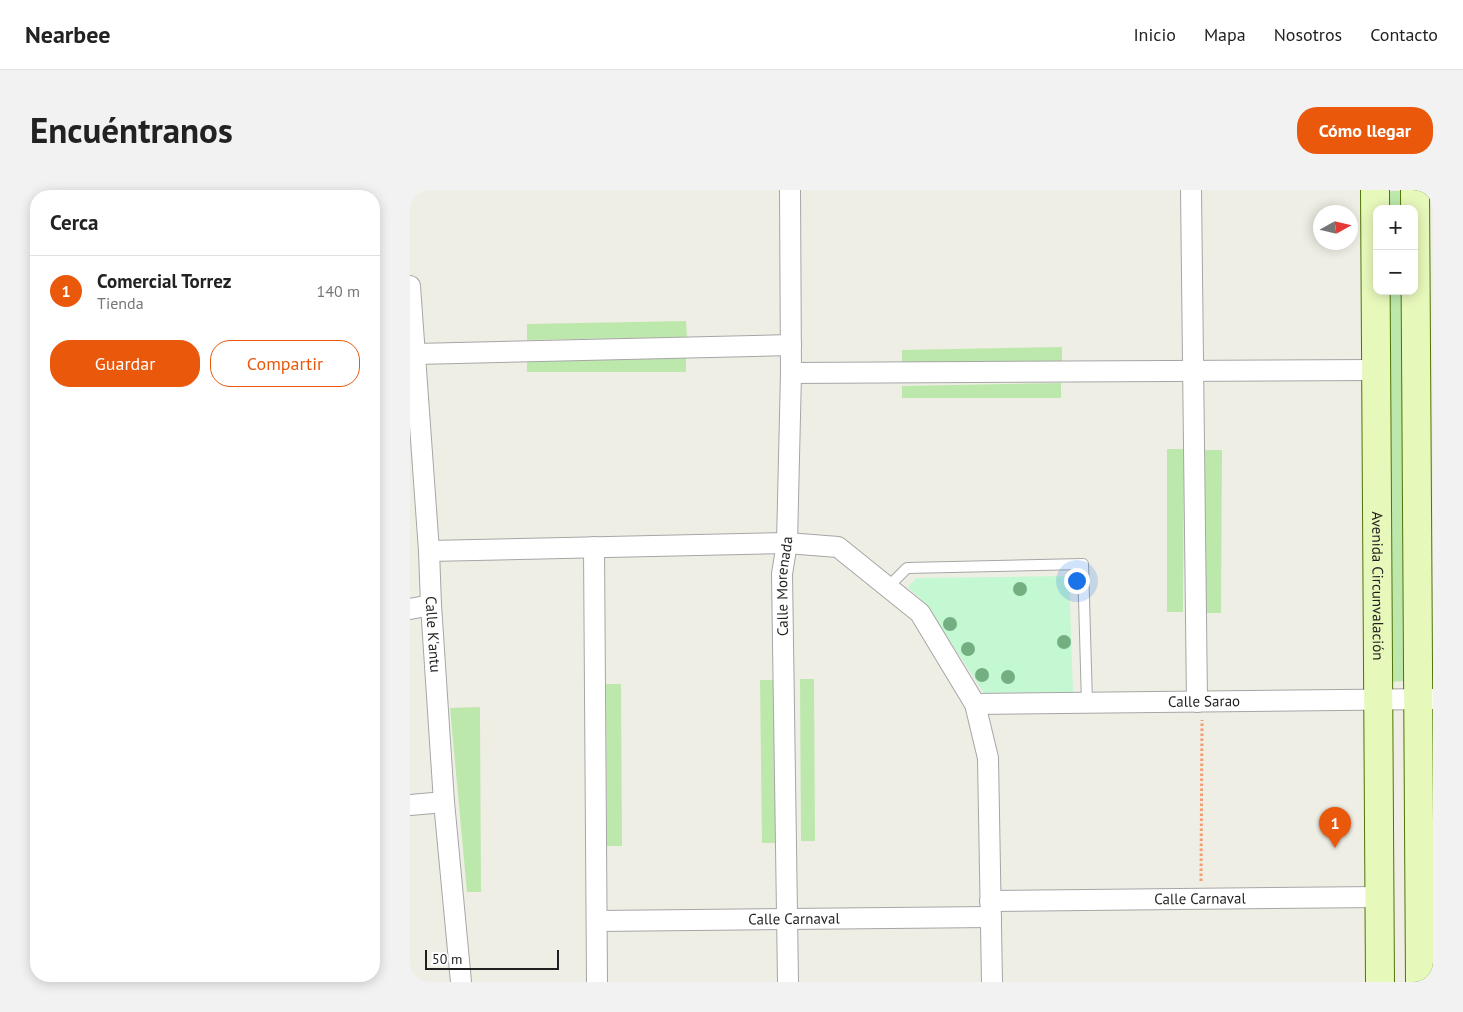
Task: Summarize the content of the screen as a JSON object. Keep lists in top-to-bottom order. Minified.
{"streets":{"main road":["Avenida Circunvalación"],"street":["Calle Morenada","Calle K'antu","Calle Sarao","Calle Carnaval"]},"crossings":[["Calle Morenada","Calle Carnaval"],["Avenida Circunvalación","Calle Sarao"],["Avenida Circunvalación","Calle Carnaval"]],"scale_bar":"50 m","north":"right","page":{"header":"Nearbee","nav":["Inicio","Mapa","Nosotros","Contacto"],"title":"Encuéntranos","buttons":["Cómo llegar",["Guardar","Compartir"]],"heading":"Cerca","map_buttons":["+","−"],"list":[{"mark":"1","name":"Comercial Torrez","note":"Tienda","value":"140 m"}],"pins":"1","scale":"50 m"}}
